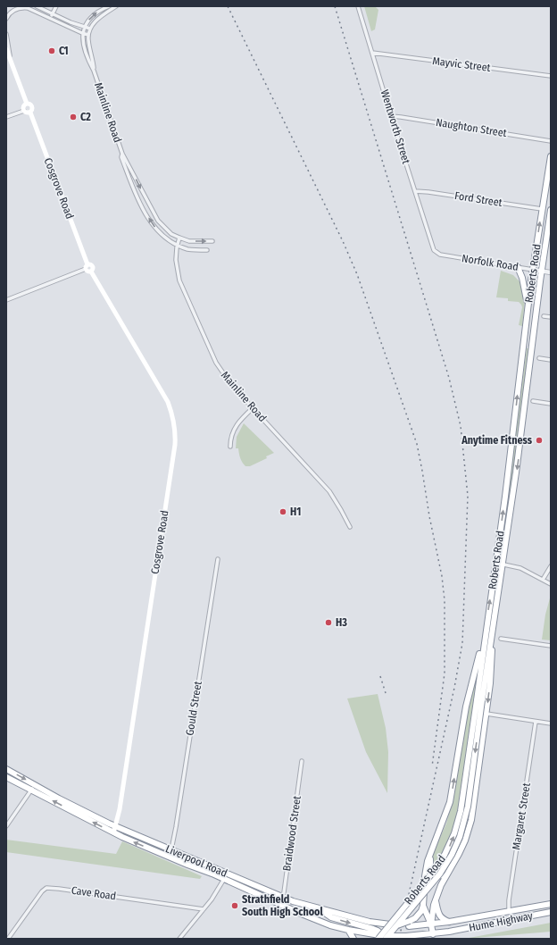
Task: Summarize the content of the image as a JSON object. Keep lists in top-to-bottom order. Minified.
{"streets":{"highway":["Roberts Road","Liverpool Road","Hume Highway"],"main road":["Cosgrove Road"],"street":["Mayvic Street","Mainline Road","Wentworth Street","Naughton Street","Ford Street","Norfolk Road","Gould Street","Margaret Street","Braidwood Street","Cave Road"]},"crossings":[["Mayvic Street","Wentworth Street"],["Wentworth Street","Naughton Street"],["Wentworth Street","Ford Street"],["Wentworth Street","Norfolk Road"],["Cosgrove Road","Liverpool Road"],["Ford Street","Roberts Road"],["Norfolk Road","Roberts Road"],["Roberts Road","Hume Highway"],["Gould Street","Liverpool Road"],["Margaret Street","Hume Highway"],["Braidwood Street","Liverpool Road"],["Liverpool Road","Hume Highway"]],"places":["C1","C2","Anytime Fitness","H1","H3","Strathfield South High School"]}
